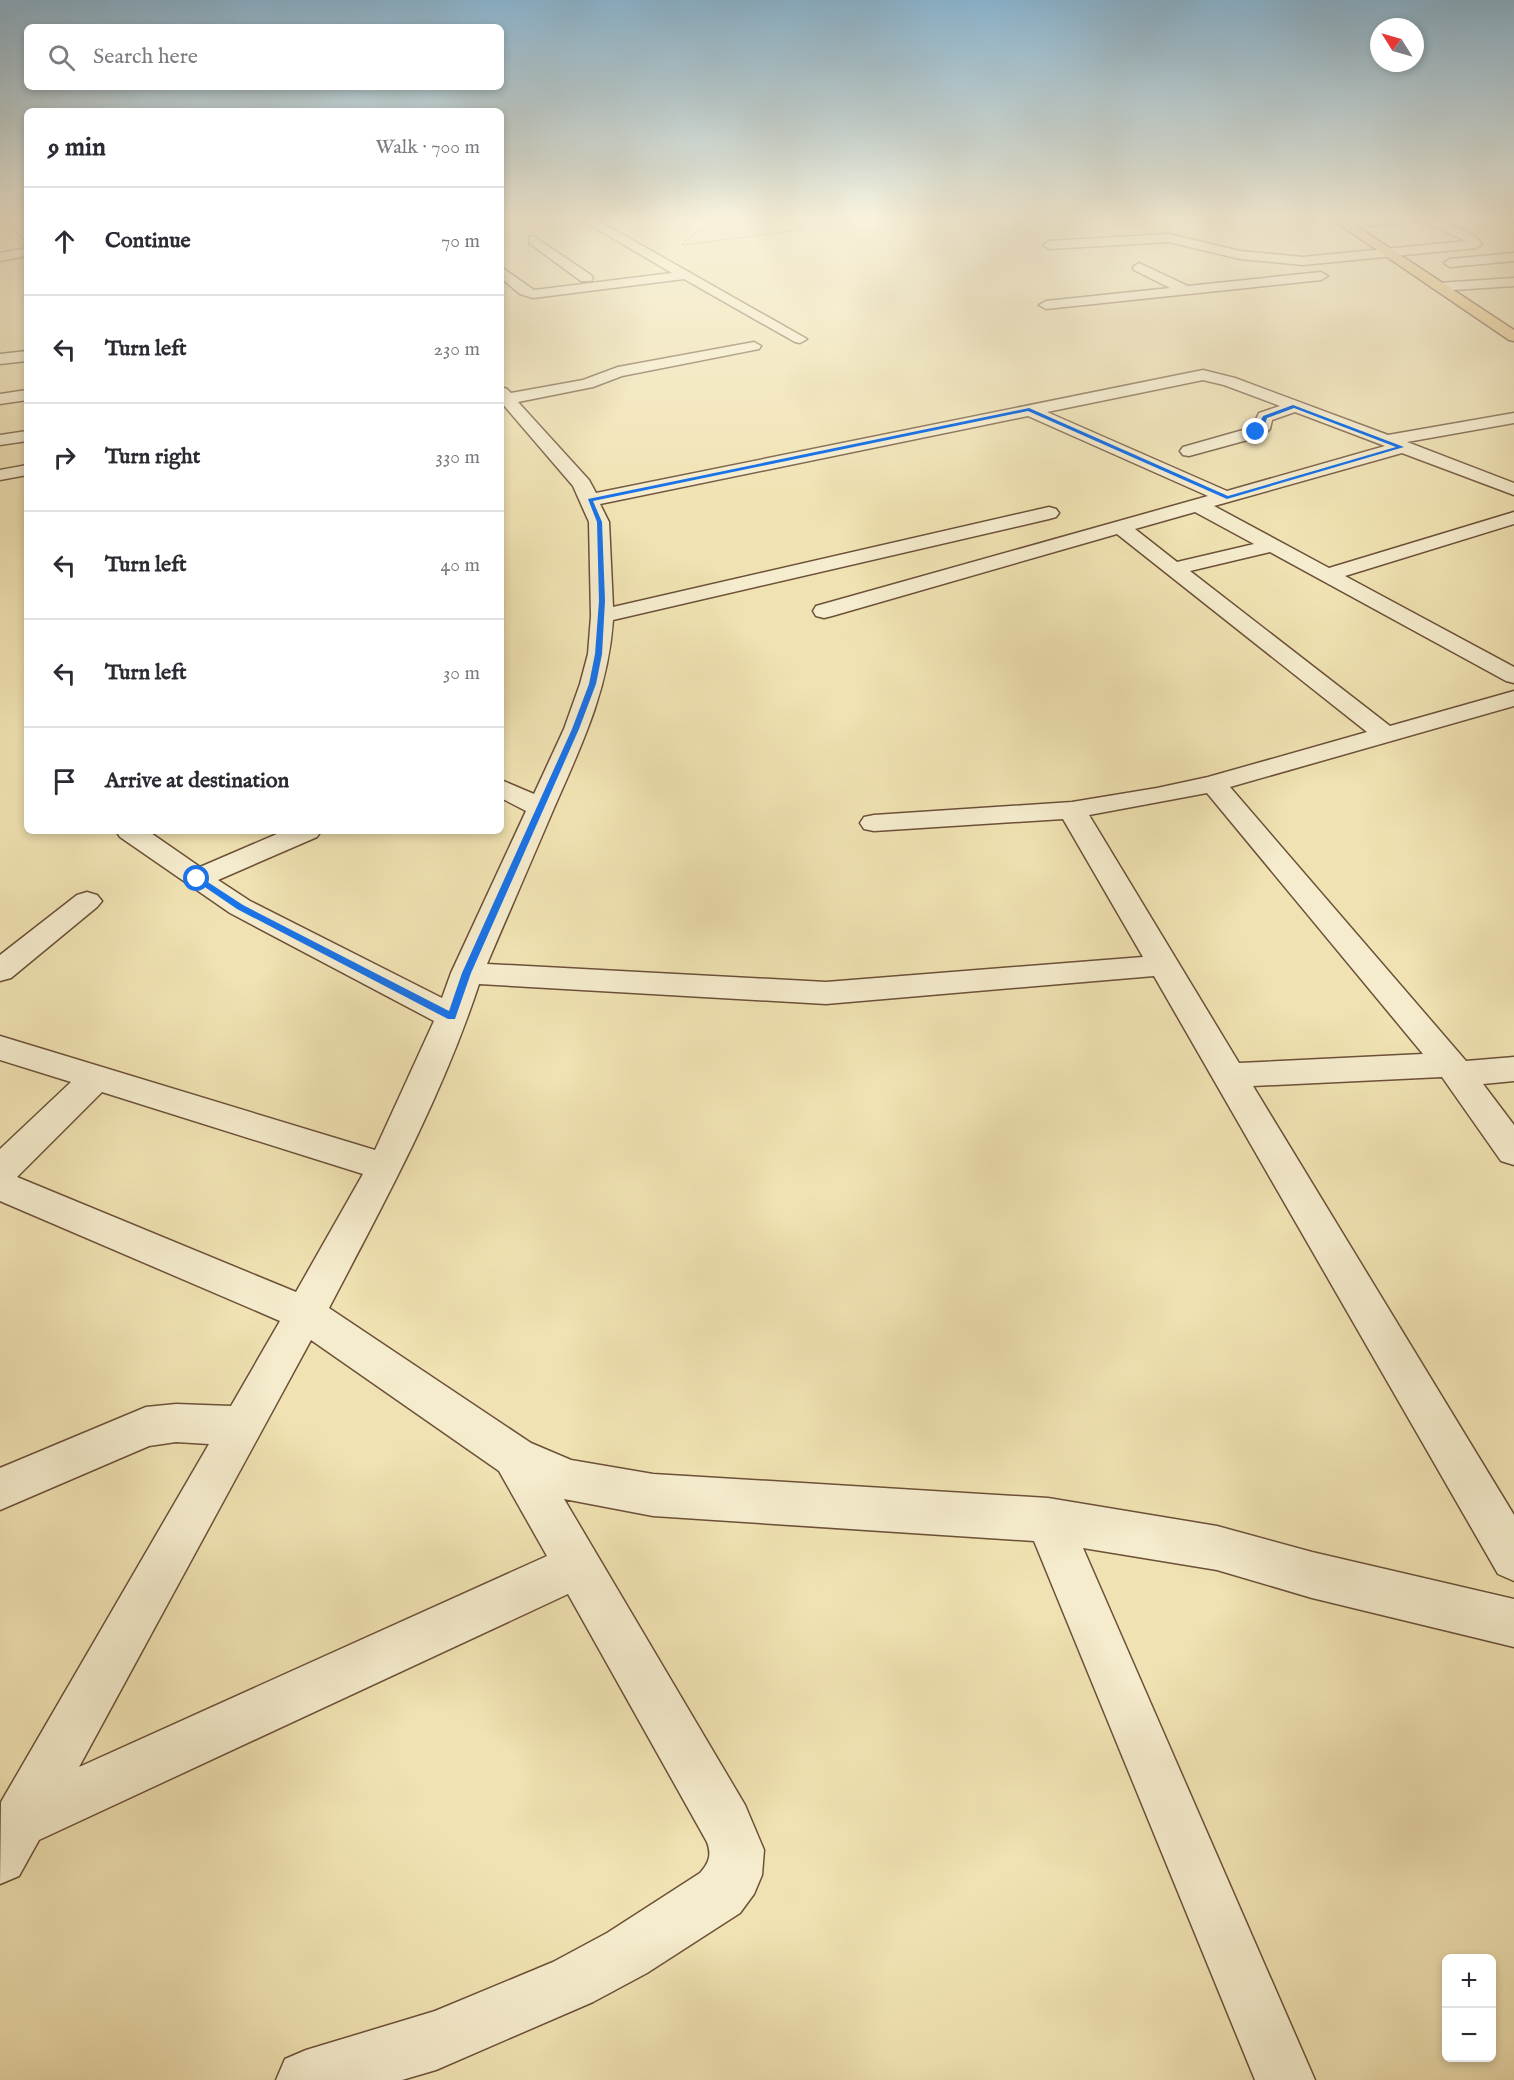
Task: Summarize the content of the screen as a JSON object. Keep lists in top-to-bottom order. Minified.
{"north":"top left","page":{"search":"Search here","heading":["9 min","Walk · 700 m"],"list":[["Continue","70 m"],["Turn left","230 m"],["Turn right","330 m"],["Turn left","40 m"],["Turn left","30 m"],"Arrive at destination"],"map_buttons":["+","−"]}}
